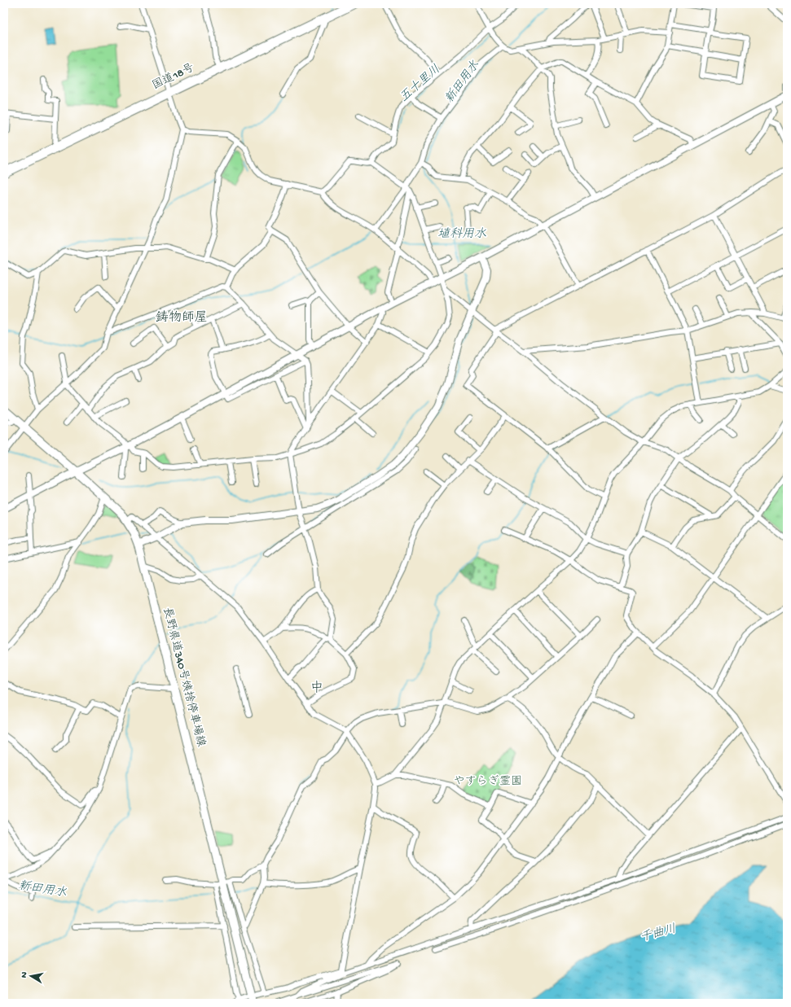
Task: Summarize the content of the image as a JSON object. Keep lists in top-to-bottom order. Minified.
{"streets":{"highway":["国道18号"],"main road":["長野県道340号姨捨停車場線"]},"districts":["鋳物師屋","中"],"water":["新田用水","五十里川","埴科用水","千曲川"],"parks":["やすらぎ霊園"],"north":"left"}
